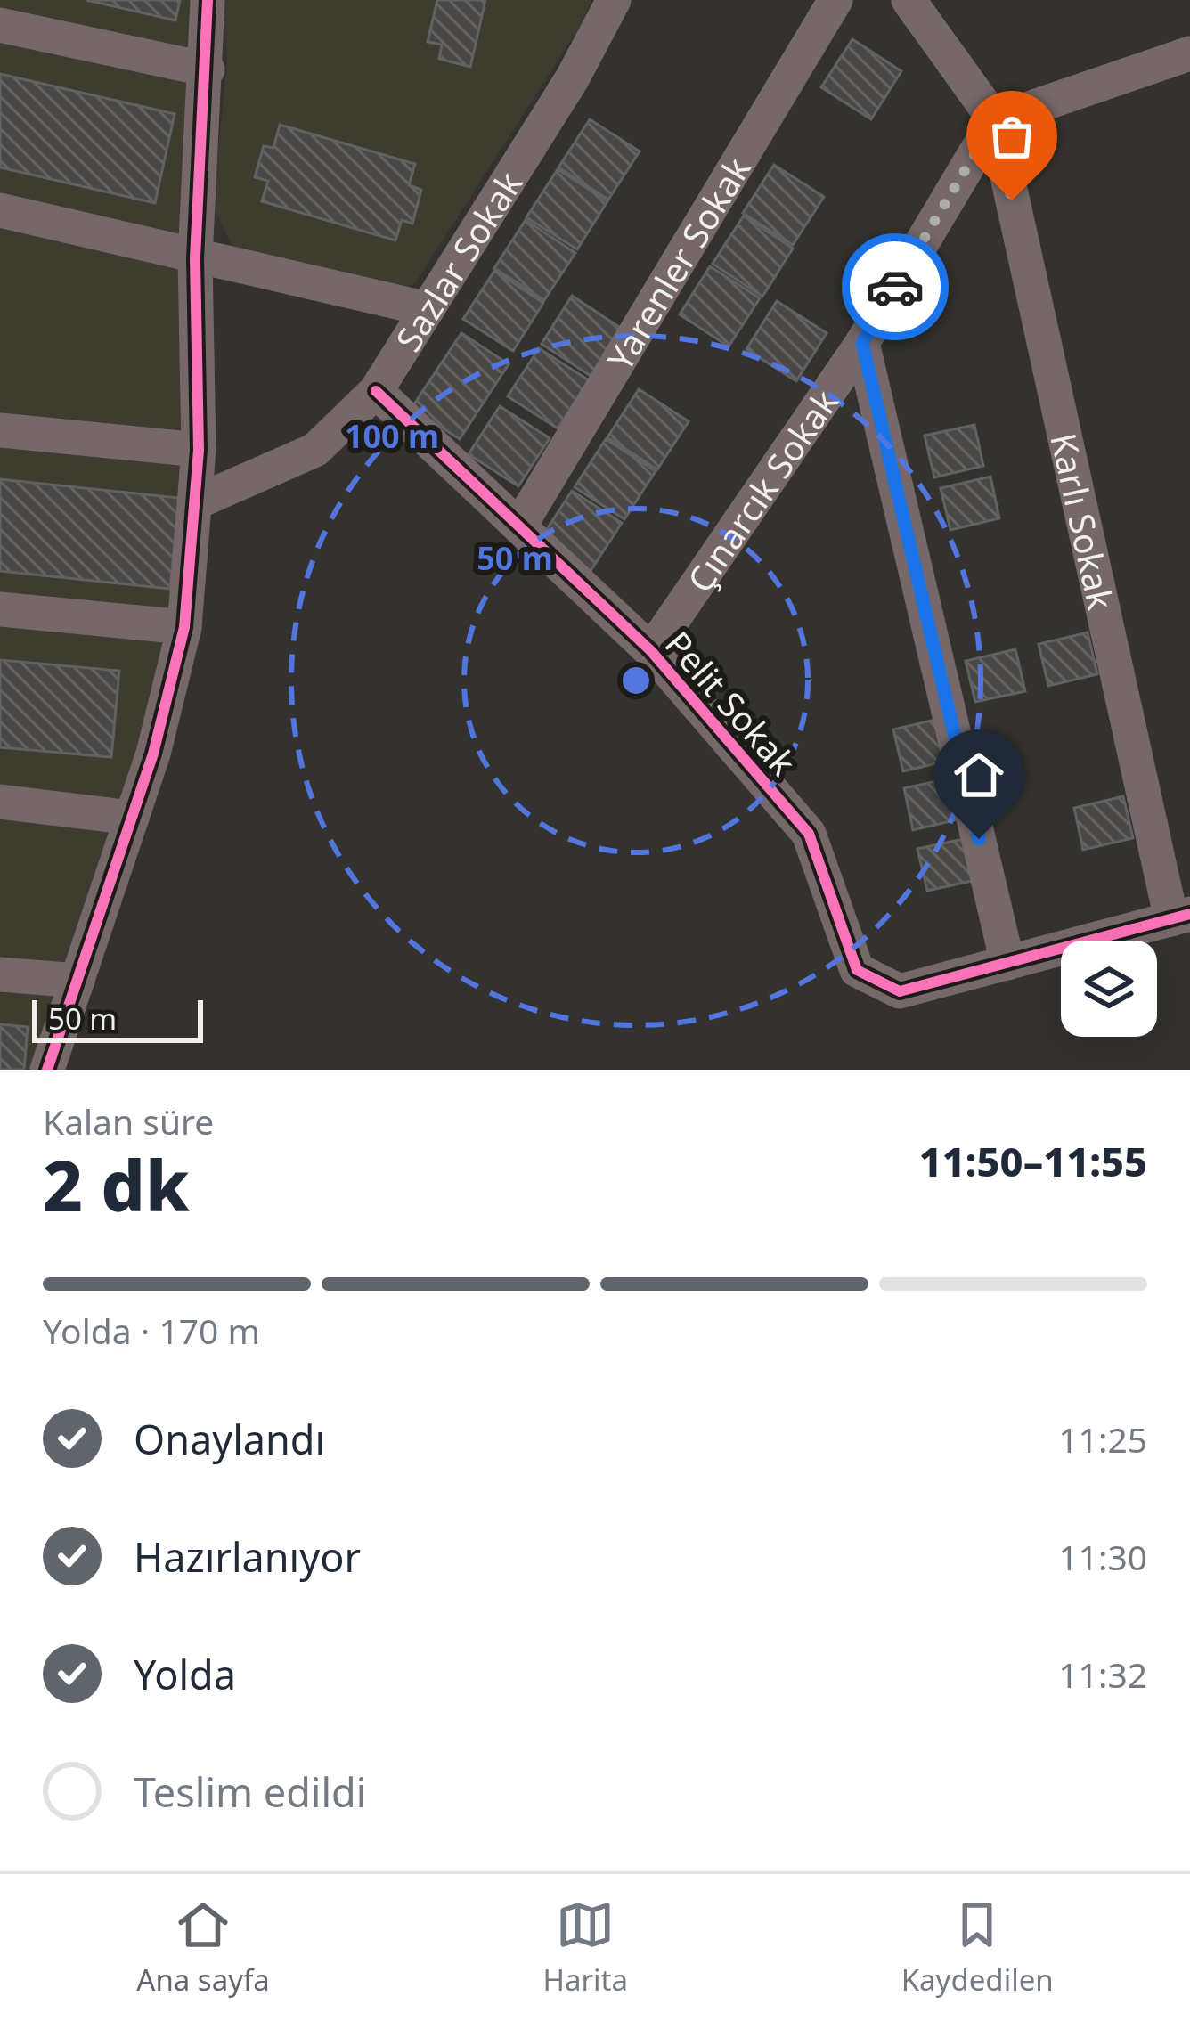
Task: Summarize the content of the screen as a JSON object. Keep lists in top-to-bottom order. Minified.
{"streets":{"street":["Sazlar Sokak","Yarenler Sokak","Çınarcık Sokak","Karlı Sokak","Pelit Sokak"]},"crossings":[["Sazlar Sokak","Pelit Sokak"],["Yarenler Sokak","Pelit Sokak"],["Çınarcık Sokak","Karlı Sokak"],["Çınarcık Sokak","Pelit Sokak"]],"scale_bar":"50 m","page":{"scale":"50 m","heading":["2 dk","Kalan süre","11:50–11:55"],"bar":"Yolda · 170 m","list":[["Onaylandı","11:25"],["Hazırlanıyor","11:30"],["Yolda","11:32"],"Teslim edildi"],"tabs":["Ana sayfa","Harita","Kaydedilen"]},"rings":["100 m","50 m"]}
